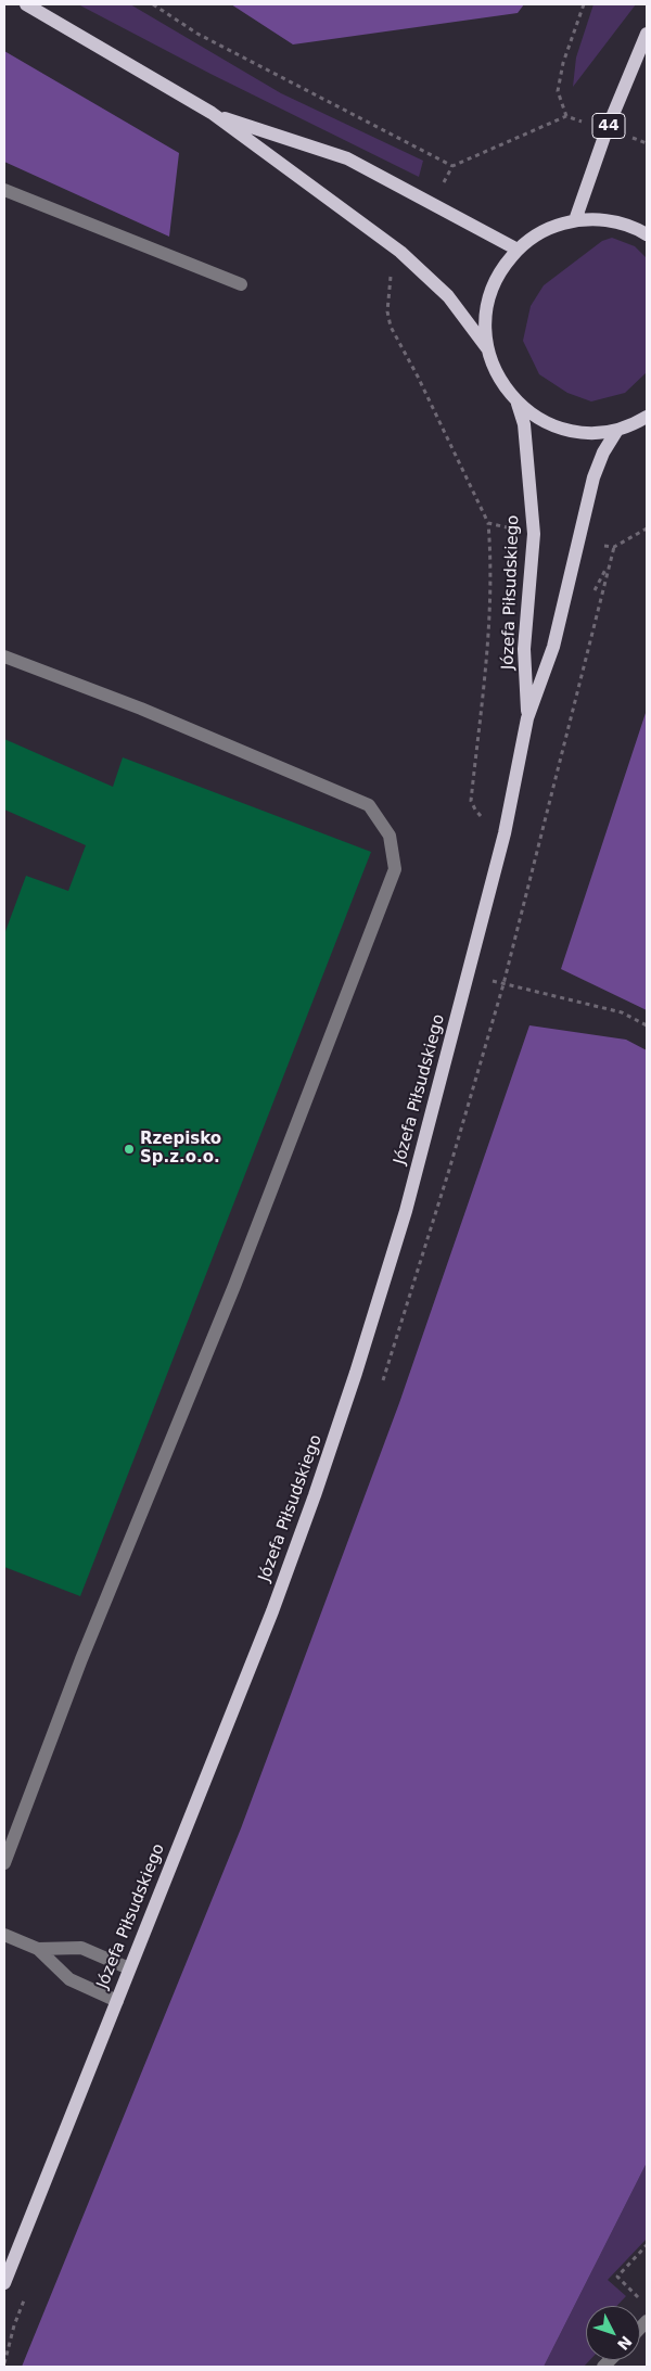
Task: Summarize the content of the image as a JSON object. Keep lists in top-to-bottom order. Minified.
{"streets":{"main road":["44","Józefa Piłsudskiego"]},"places":["Rzepisko Sp.z.o.o."],"north":"bottom right"}
